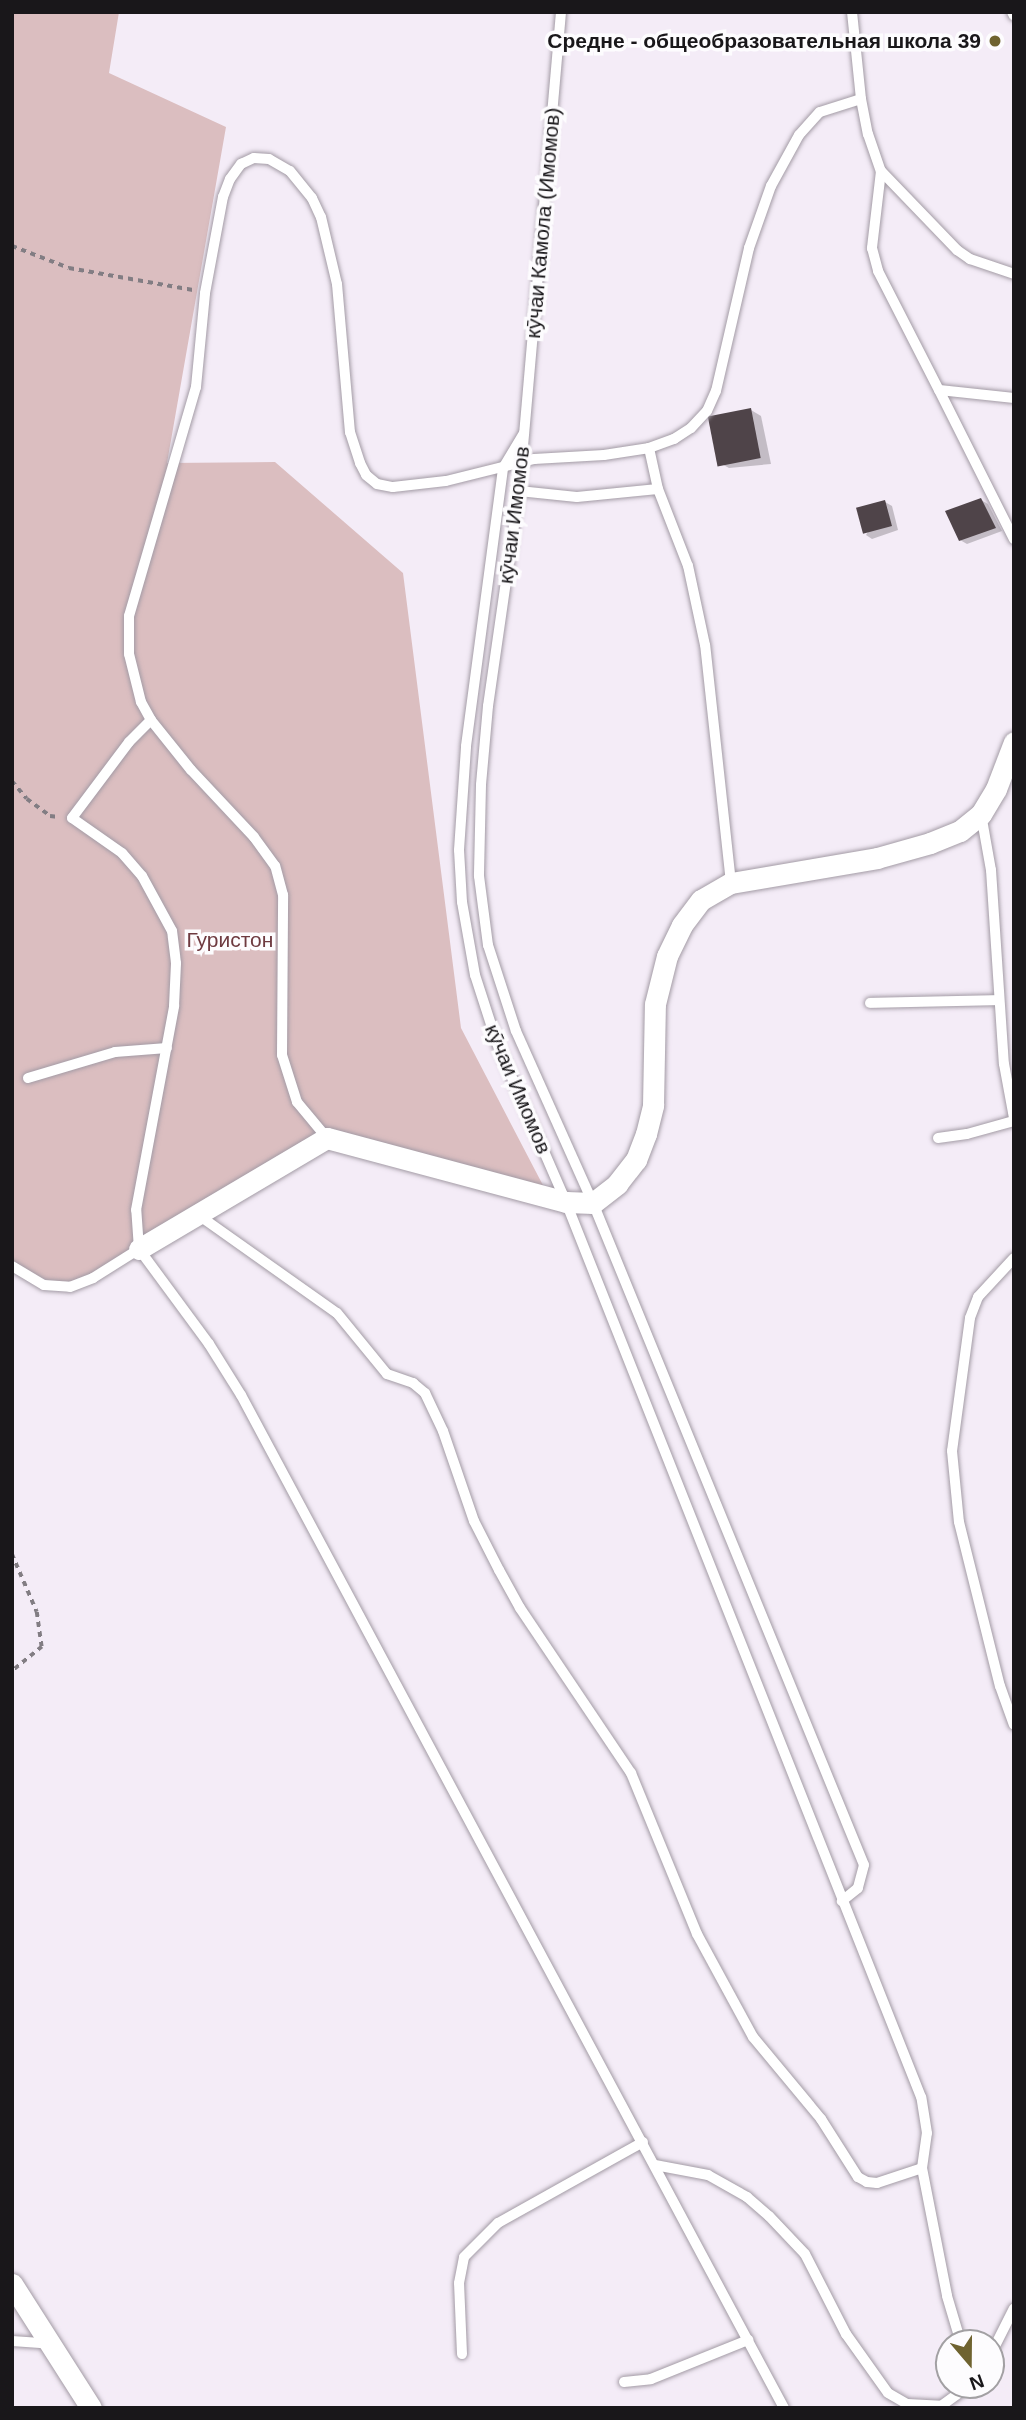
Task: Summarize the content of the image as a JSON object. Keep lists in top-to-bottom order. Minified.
{"streets":{"lane":["кӯчаи Камола (Имомов)","кӯчаи Имомов"]},"crossings":[["кӯчаи Камола (Имомов)","кӯчаи Имомов"]],"parks":["Гуристон"],"places":["Средне - общеобразовательная школа 39"],"north":"bottom"}
